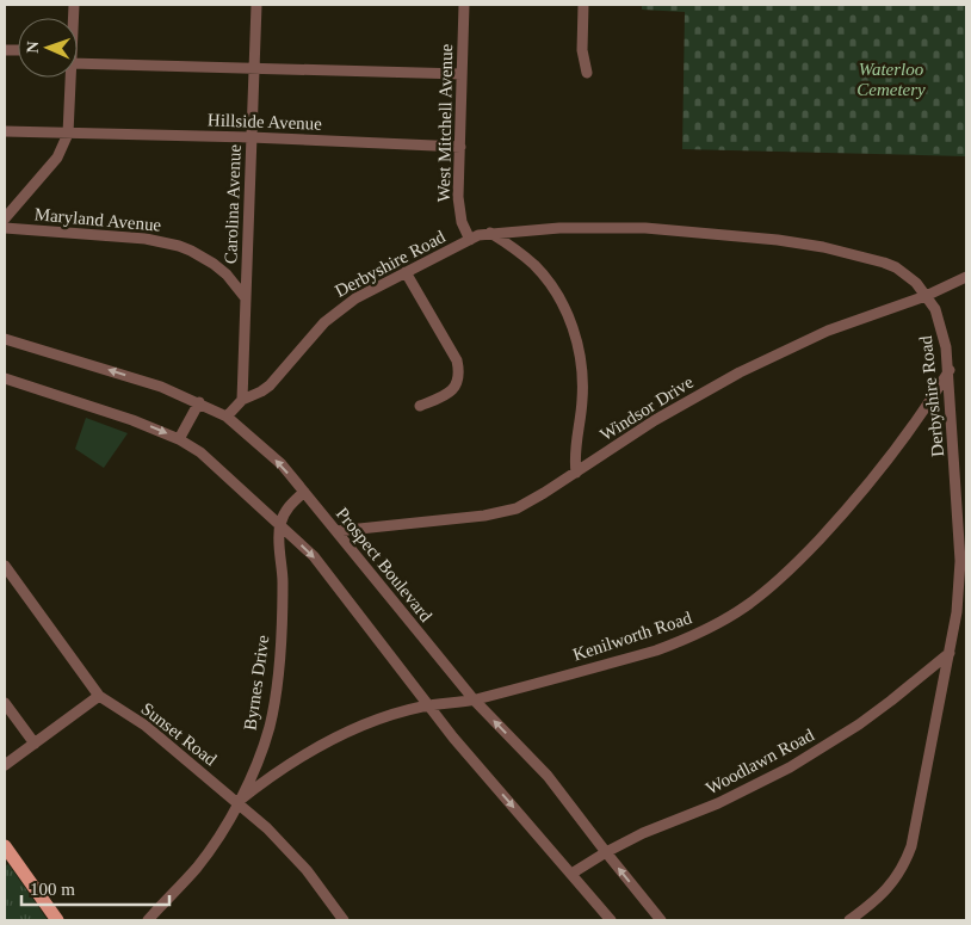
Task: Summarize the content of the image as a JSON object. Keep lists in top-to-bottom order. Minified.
{"streets":{"street":["Hillside Avenue","West Mitchell Avenue","Carolina Avenue","Maryland Avenue","Derbyshire Road","Windsor Drive","Prospect Boulevard","Kenilworth Road","Byrnes Drive","Sunset Road","Woodlawn Road"]},"crossings":[["Hillside Avenue","West Mitchell Avenue"],["Hillside Avenue","Carolina Avenue"],["West Mitchell Avenue","Derbyshire Road"],["Carolina Avenue","Maryland Avenue"],["Derbyshire Road","Windsor Drive"],["Derbyshire Road","Prospect Boulevard"],["Derbyshire Road","Kenilworth Road"],["Derbyshire Road","Woodlawn Road"],["Windsor Drive","Prospect Boulevard"],["Prospect Boulevard","Kenilworth Road"],["Prospect Boulevard","Woodlawn Road"],["Kenilworth Road","Byrnes Drive"],["Kenilworth Road","Sunset Road"],["Byrnes Drive","Sunset Road"]],"parks":["Waterloo Cemetery"],"scale_bar":"100 m","north":"left"}
